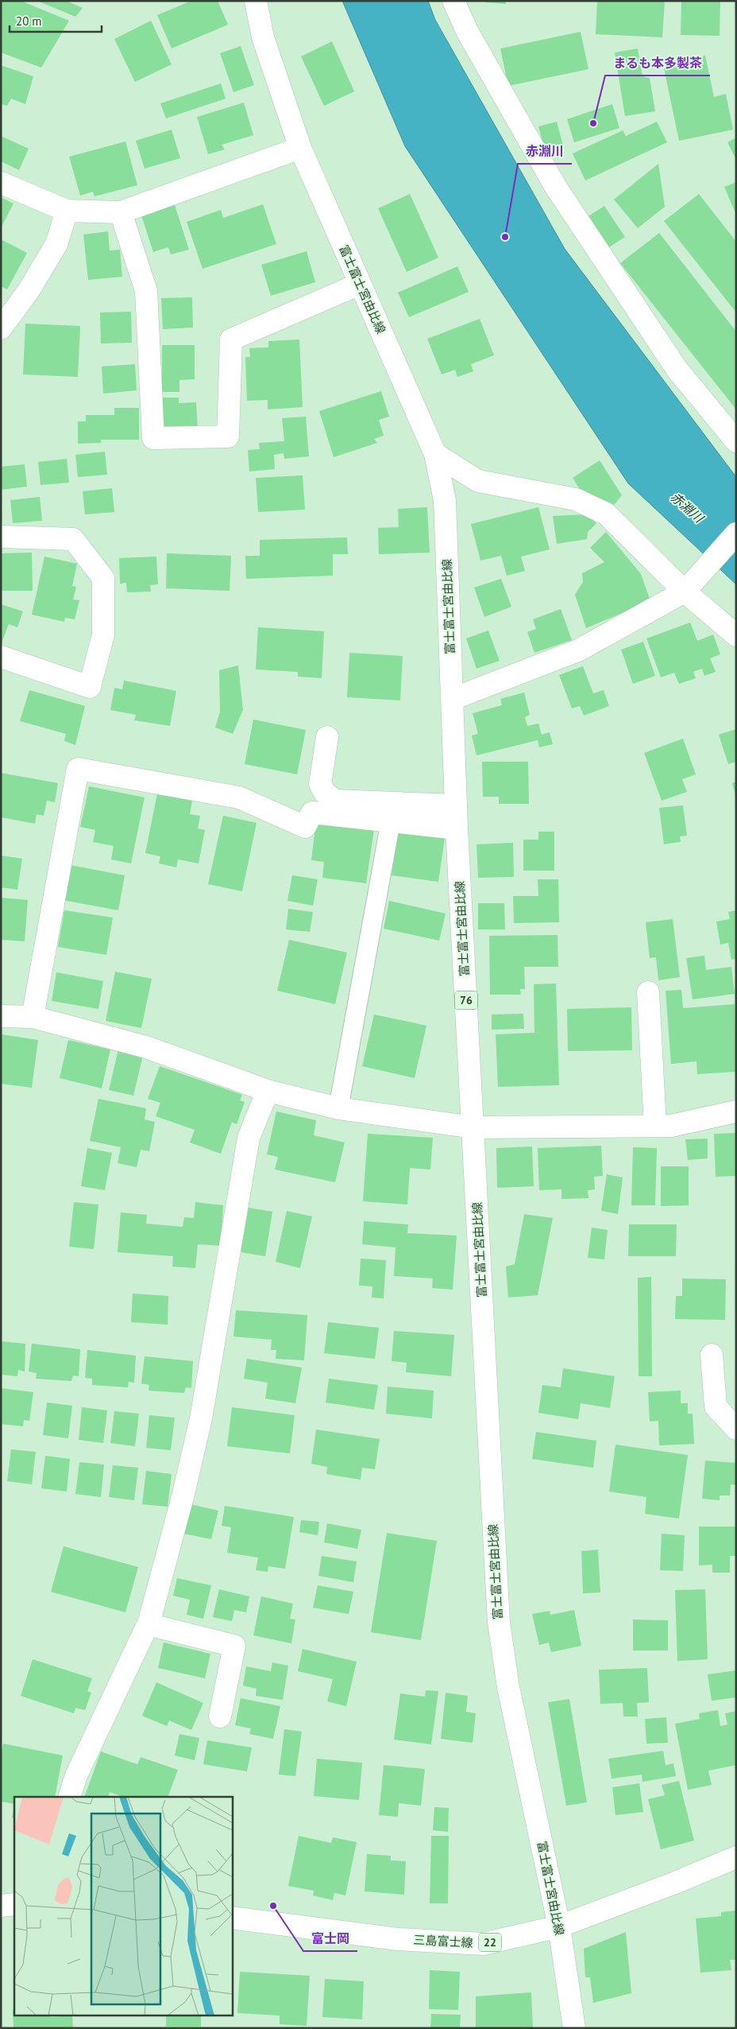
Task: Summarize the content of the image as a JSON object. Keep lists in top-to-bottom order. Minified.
{"streets":{"street":["富士富士宮由比線","76","三島富士線","22"]},"crossings":[["富士富士宮由比線","三島富士線"]],"water":["赤淵川"],"places":["まるも本多製茶","赤淵川","富士岡"],"scale_bar":"20 m"}
